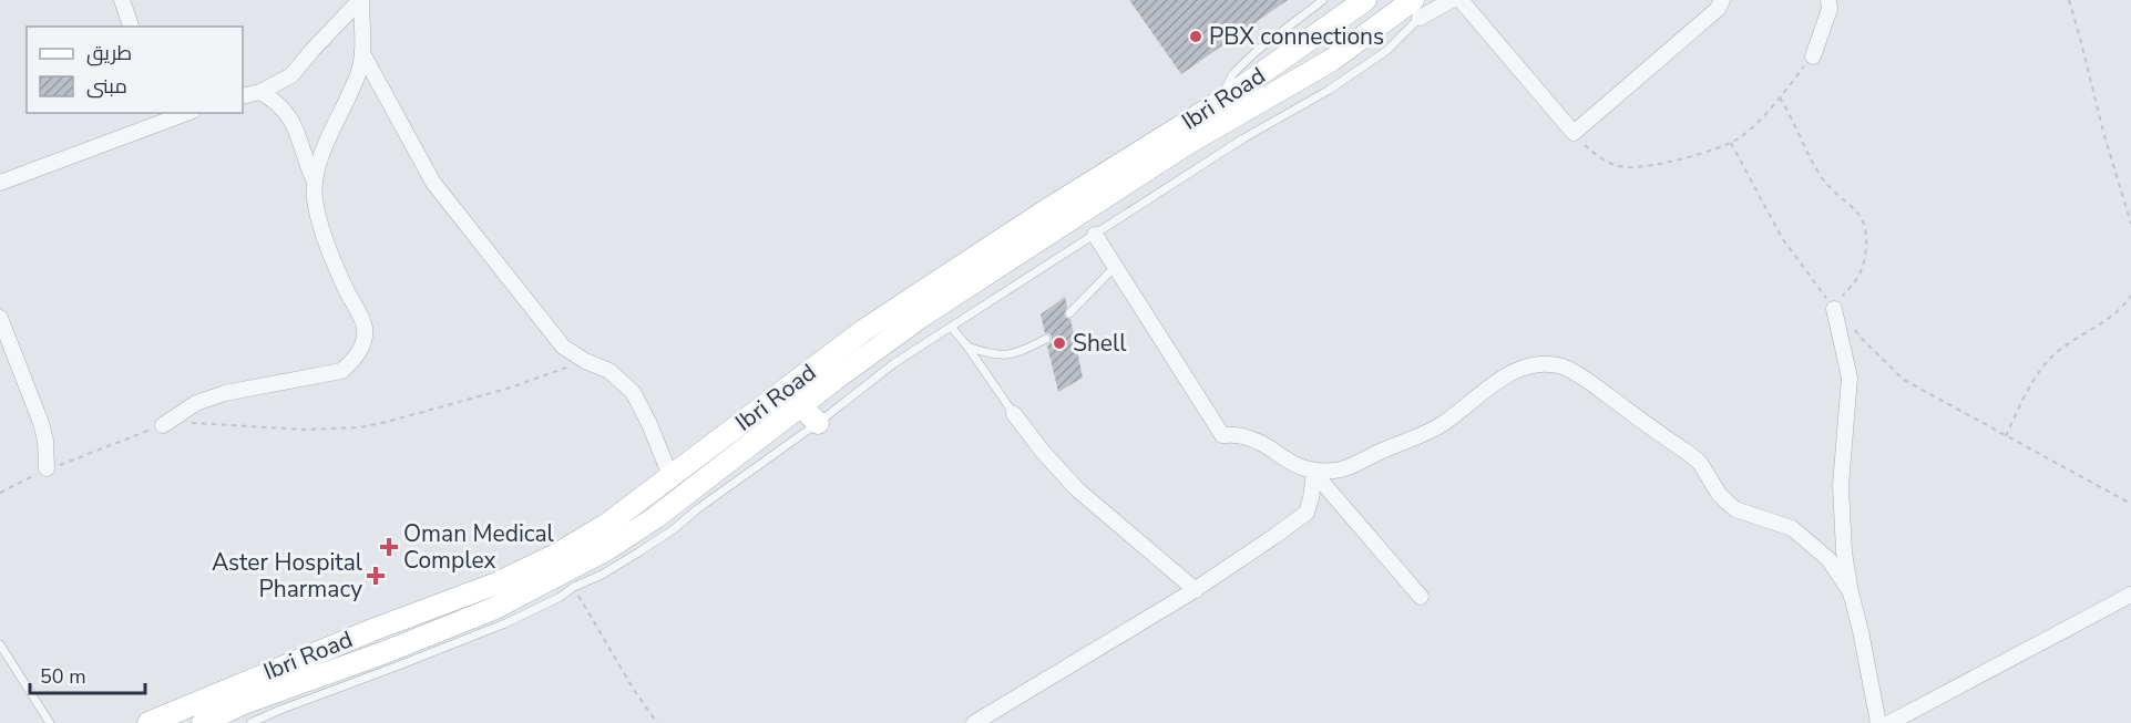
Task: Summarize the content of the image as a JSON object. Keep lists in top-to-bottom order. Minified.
{"streets":{"main road":["Ibri Road"]},"places":{"other":["PBX connections","Shell"],"health":["Oman Medical Complex","Aster Hospital Pharmacy"]},"legend":["طريق","مبنى"],"scale_bar":"50 m"}
